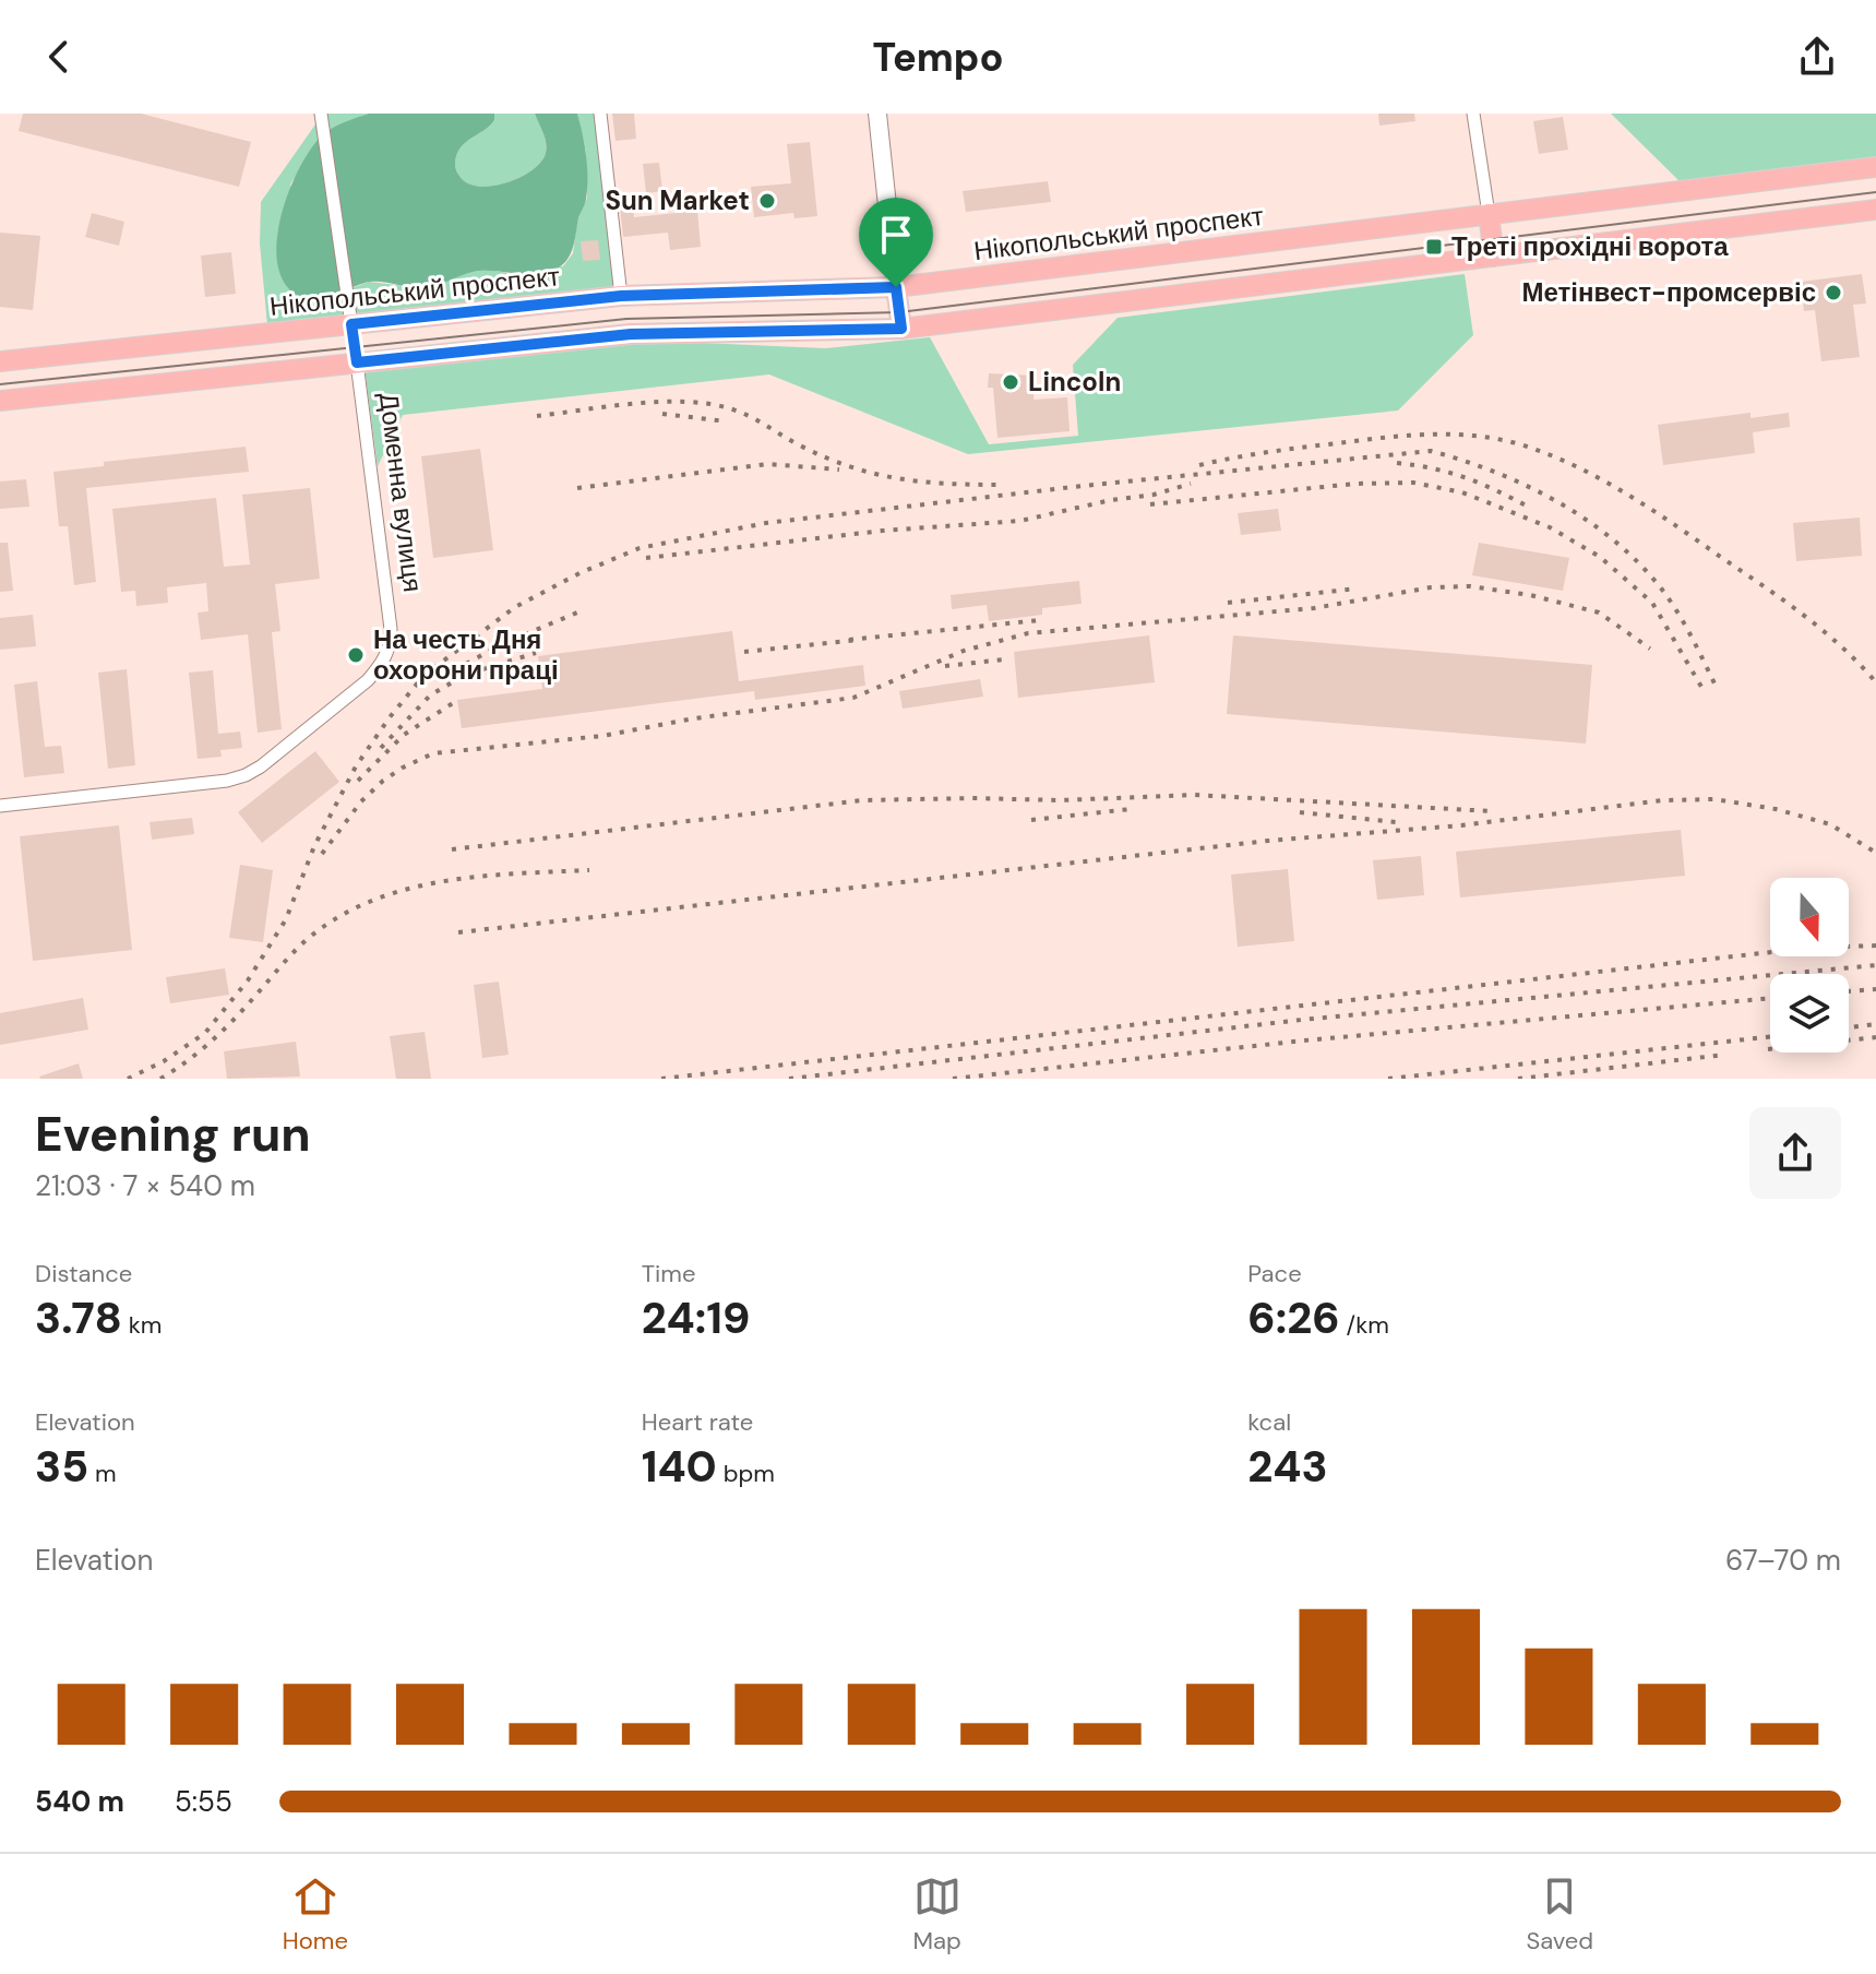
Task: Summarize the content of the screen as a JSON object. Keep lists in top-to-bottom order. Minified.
{"streets":{"main road":["Нікопольський проспект","Доменна вулиця"]},"crossings":[["Нікопольський проспект","Доменна вулиця"]],"places":{"other":["Sun Market","Метінвест-промсервіс","Lincoln","На честь Дня охорони праці"],"transit":["Треті прохідні ворота"]},"north":"bottom","page":{"header":"Tempo","heading":["Evening run","21:03 · 7 × 540 m"],"stats":[["Distance","3.78 km"],["Time","24:19"],["Pace","6:26 /km"],["Elevation","35 m"],["Heart rate","140 bpm"],["kcal","243"]],"chart":["Elevation","67–70 m"],"list":[{"name":"540 m","note":"5:55"}],"tabs":["Home","Map","Saved"]}}
